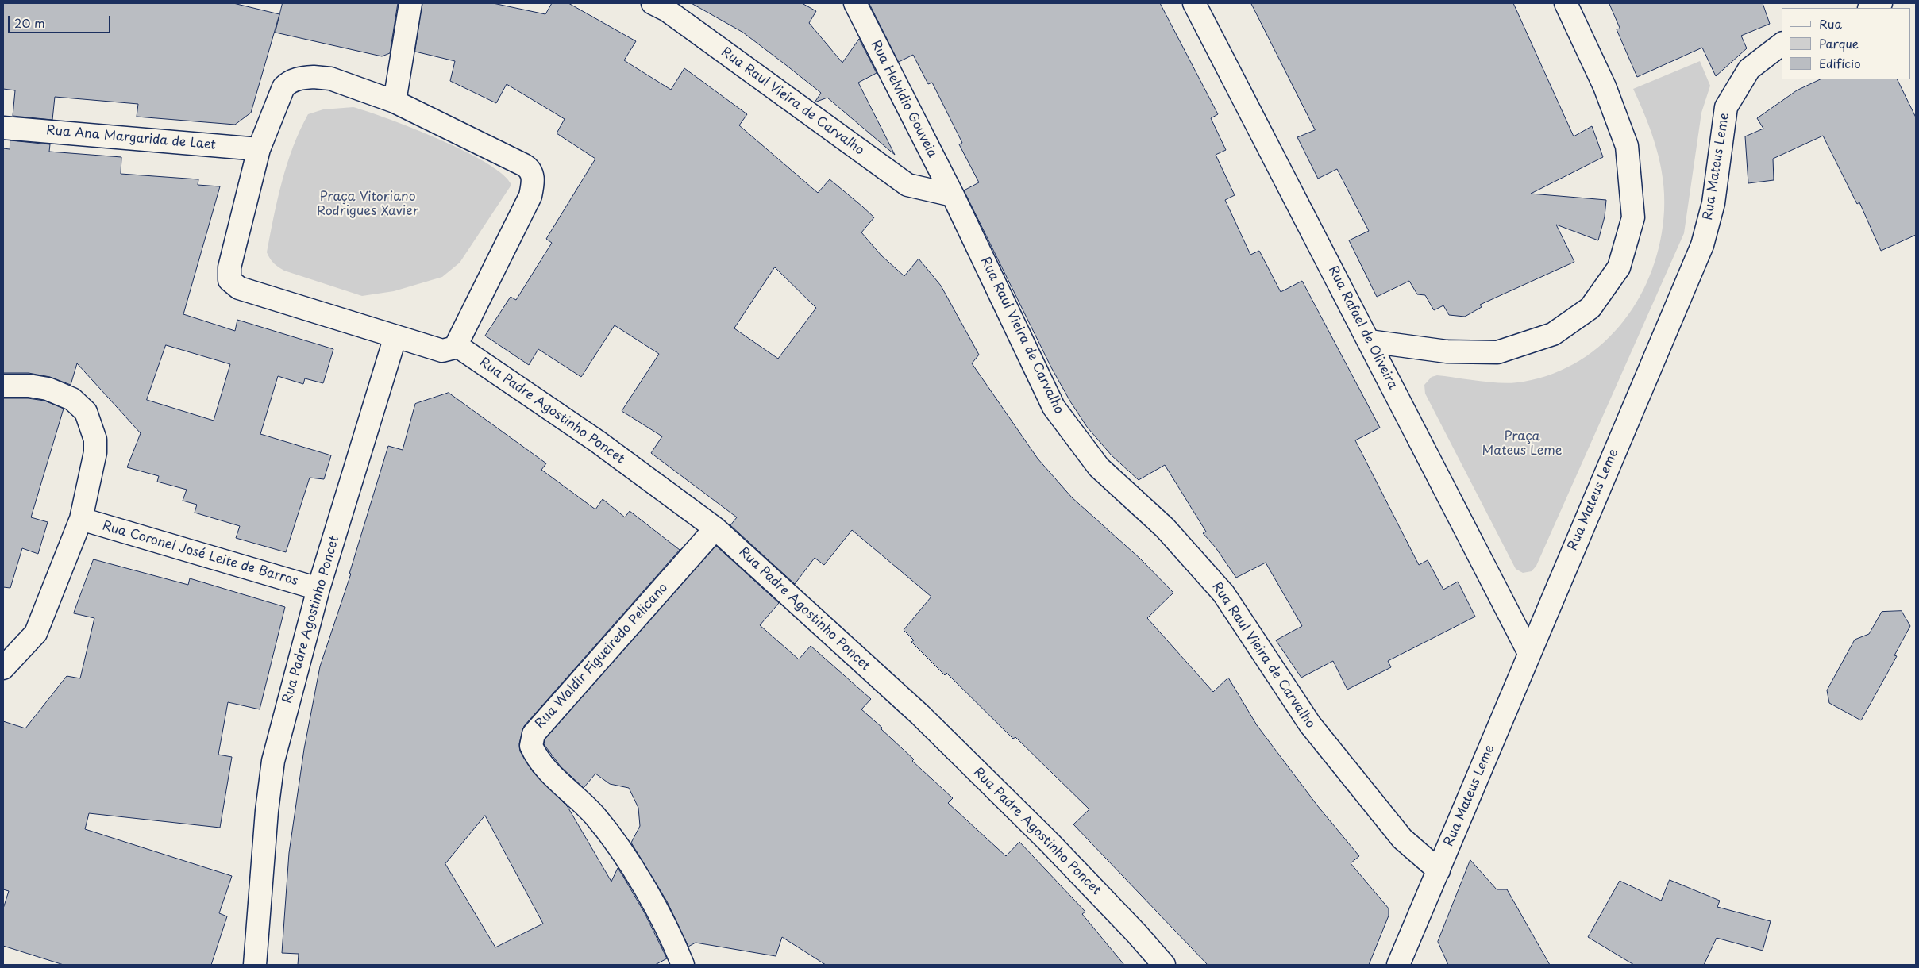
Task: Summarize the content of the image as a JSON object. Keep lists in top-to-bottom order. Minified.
{"streets":{"street":["Rua Helvidio Gouveia","Rua Raul Vieira de Carvalho","Rua Ana Margarida de Laet","Rua Mateus Leme","Rua Rafael de Oliveira","Rua Padre Agostinho Poncet","Rua Coronel José Leite de Barros","Rua Waldir Figueiredo Pelicano"]},"crossings":[["Rua Helvidio Gouveia","Rua Raul Vieira de Carvalho"],["Rua Raul Vieira de Carvalho","Rua Mateus Leme"],["Rua Mateus Leme","Rua Rafael de Oliveira"],["Rua Padre Agostinho Poncet","Rua Coronel José Leite de Barros"],["Rua Padre Agostinho Poncet","Rua Waldir Figueiredo Pelicano"]],"parks":["Praça Vitoriano Rodrigues Xavier","Praça Mateus Leme"],"legend":["Rua","Parque","Edifício"],"scale_bar":"20 m"}
